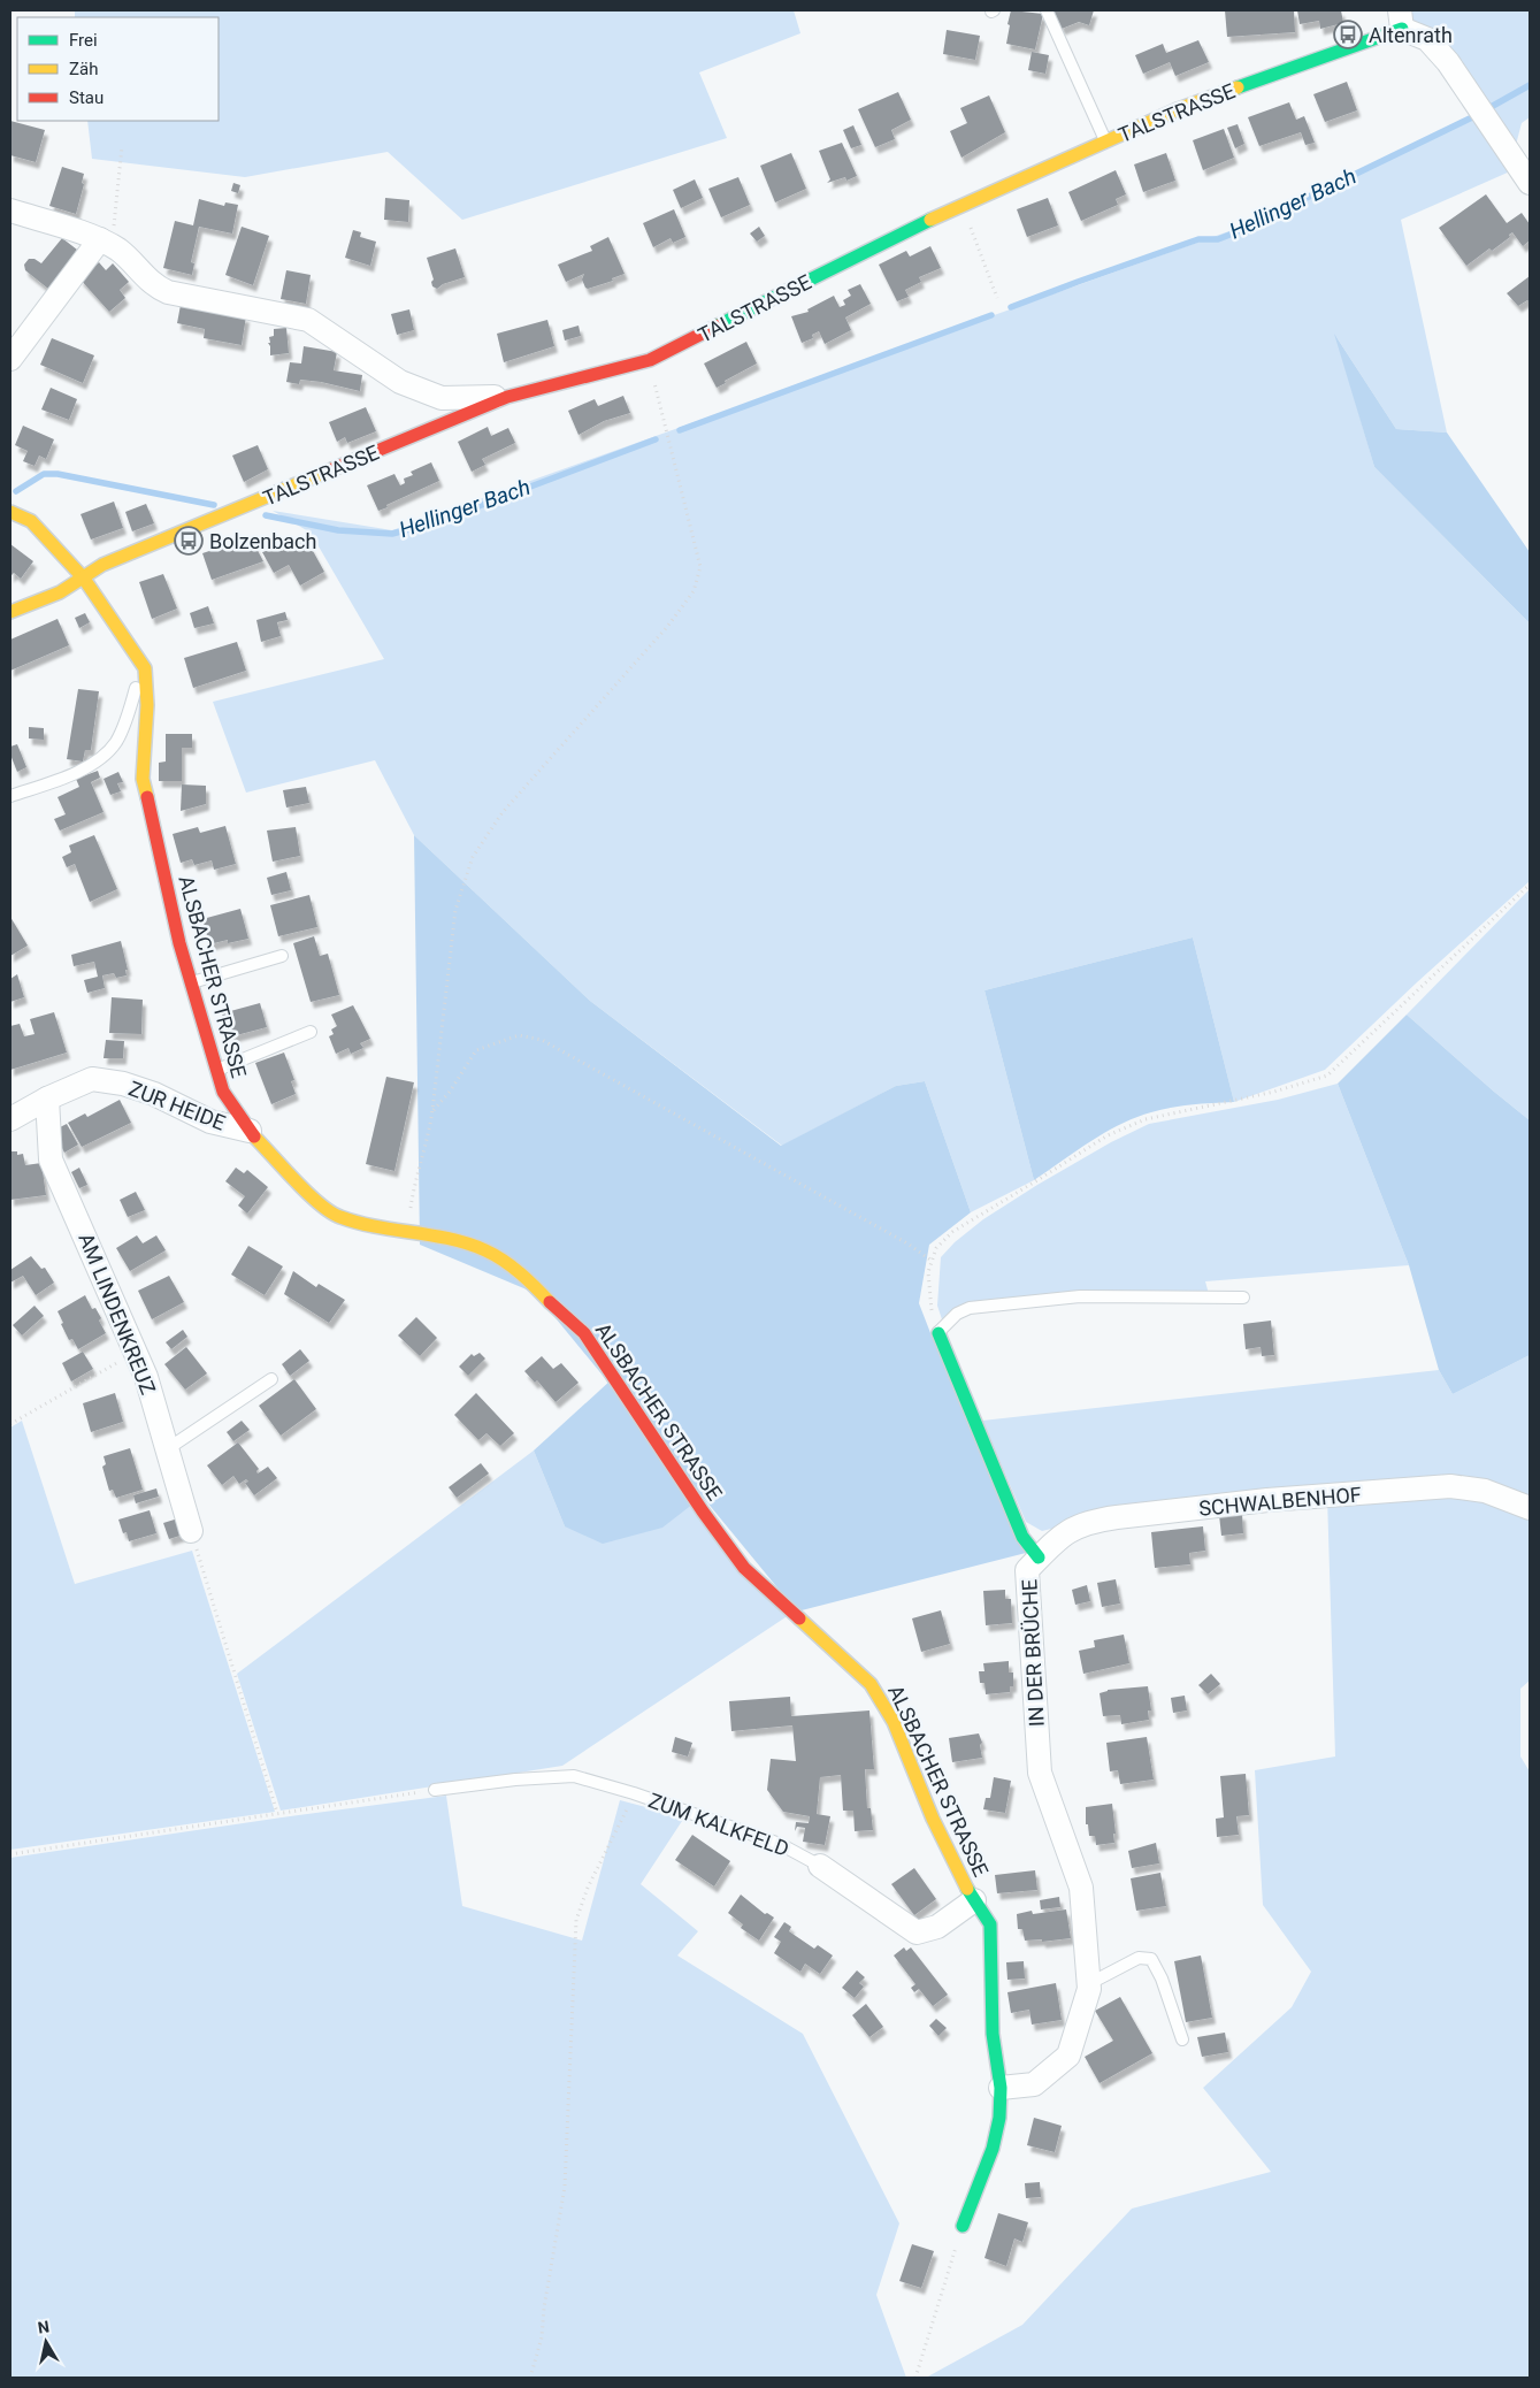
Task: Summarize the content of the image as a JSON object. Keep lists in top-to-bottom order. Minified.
{"streets":{"street":["TALSTRASSE","ALSBACHER STRASSE","ZUR HEIDE","AM LINDENKREUZ","SCHWALBENHOF","IN DER BRÜCHE","ZUM KALKFELD"]},"crossings":[["ALSBACHER STRASSE","ZUR HEIDE"],["ALSBACHER STRASSE","IN DER BRÜCHE"],["ALSBACHER STRASSE","ZUM KALKFELD"],["ZUR HEIDE","AM LINDENKREUZ"],["SCHWALBENHOF","IN DER BRÜCHE"]],"water":["Hellinger Bach"],"places":{"bus stop":["Altenrath","Bolzenbach"]},"legend":["Frei","Zäh","Stau"],"north":"top"}
